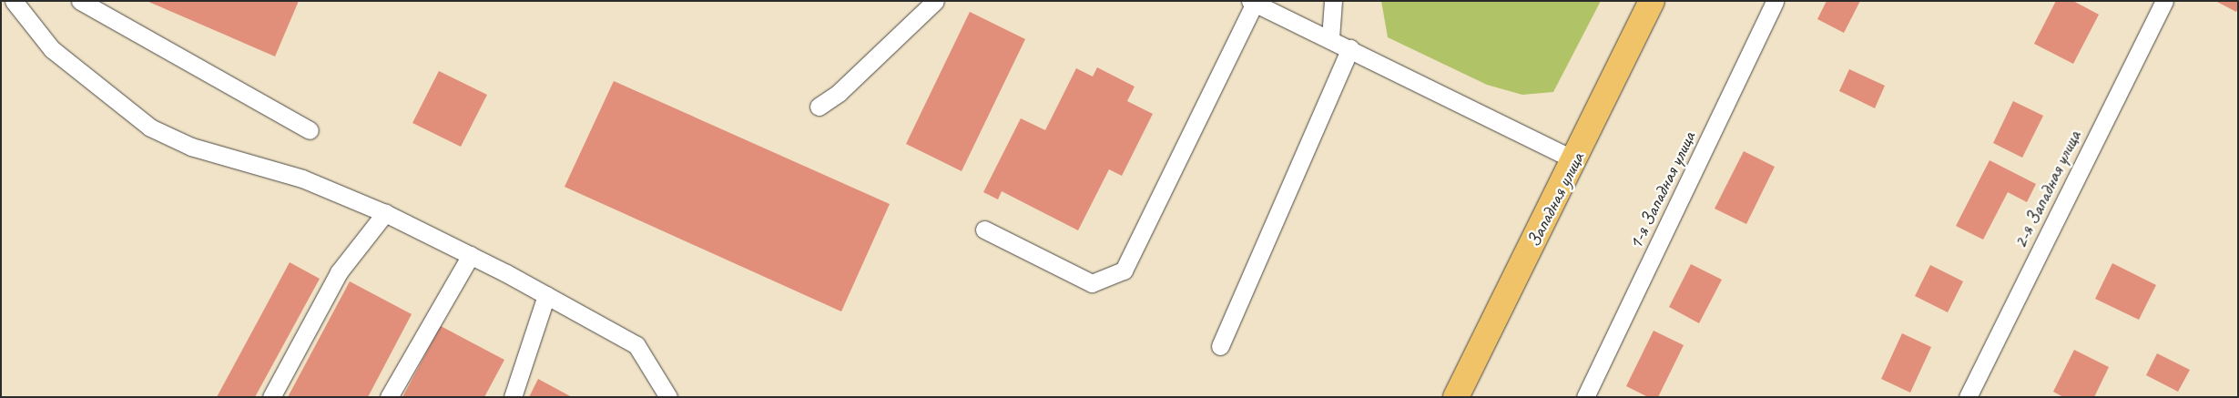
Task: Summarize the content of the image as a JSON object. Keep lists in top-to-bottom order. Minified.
{"streets":{"main road":["Западная улица"],"lane":["2-я Западная улица","1-я Западная улица"]}}
